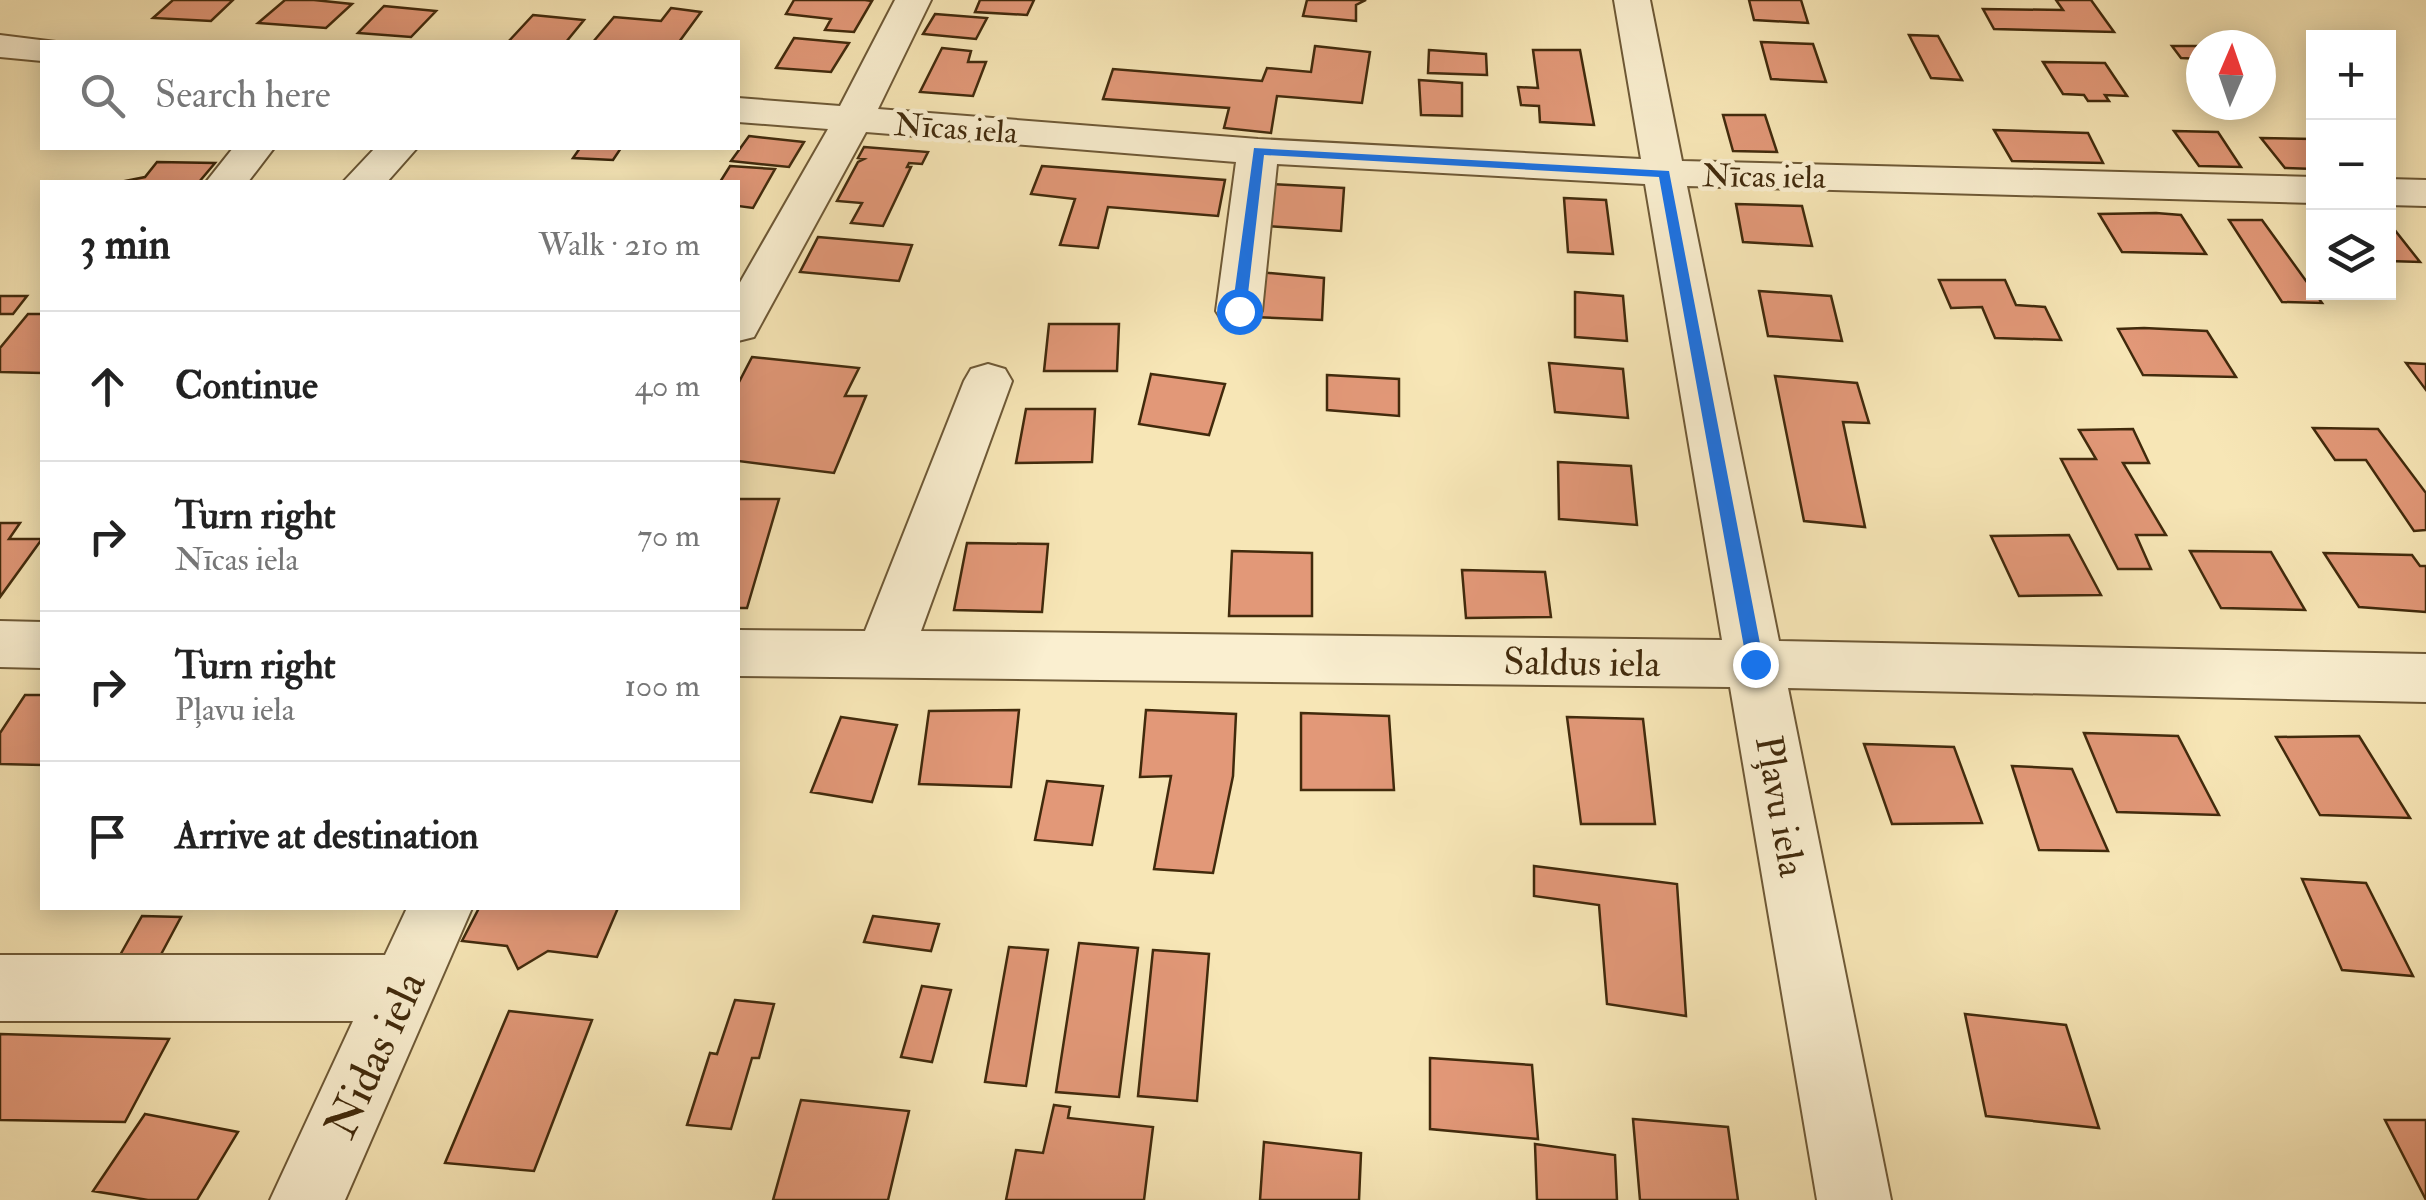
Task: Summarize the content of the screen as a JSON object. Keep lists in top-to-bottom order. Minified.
{"streets":{"street":["Nīcas iela","Saldus iela","Pļavu iela","Nidas iela"]},"crossings":[["Nīcas iela","Pļavu iela"],["Saldus iela","Pļavu iela"]],"north":"top","page":{"map_buttons":["+","−"],"search":"Search here","heading":["3 min","Walk · 210 m"],"list":[["Continue","40 m"],["Turn right","Nīcas iela","70 m"],["Turn right","Pļavu iela","100 m"],"Arrive at destination"]}}
